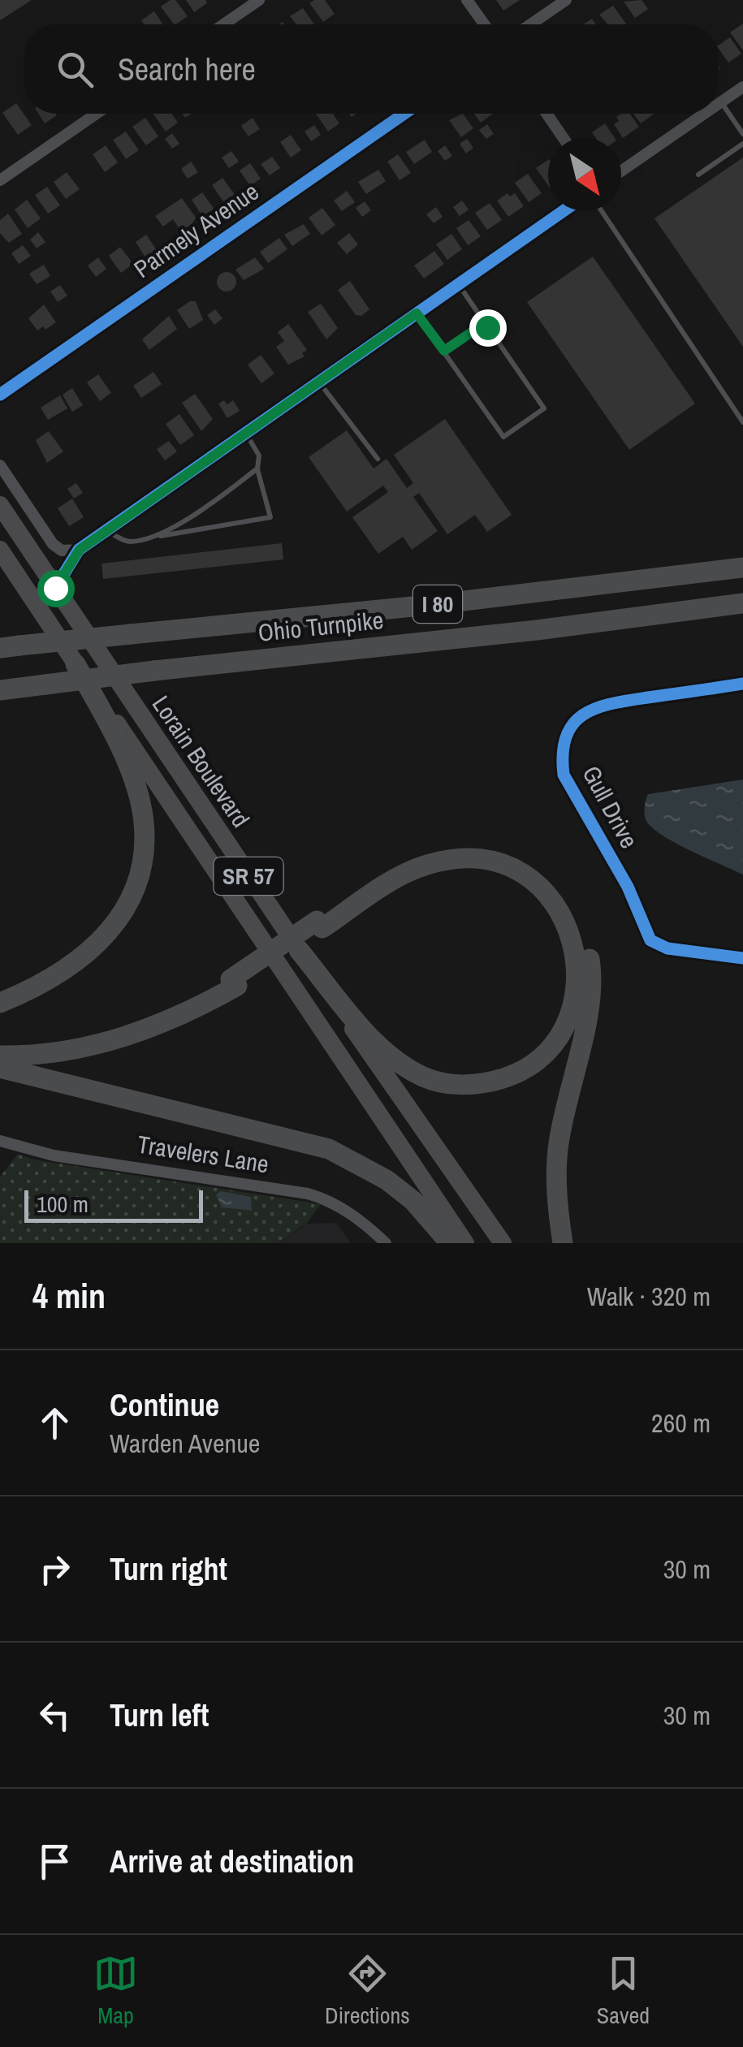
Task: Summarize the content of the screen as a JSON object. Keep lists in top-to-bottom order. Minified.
{"streets":{"highway":["I 80","Ohio Turnpike","Lorain Boulevard","SR 57"],"street":["Parmely Avenue","Gull Drive","Travelers Lane"]},"scale_bar":"100 m","north":"bottom right","page":{"search":"Search here","scale":"100 m","heading":["4 min","Walk · 320 m"],"list":[["Continue","Warden Avenue","260 m"],["Turn right","30 m"],["Turn left","30 m"],"Arrive at destination"],"nav":["Map","Directions","Saved"]}}
